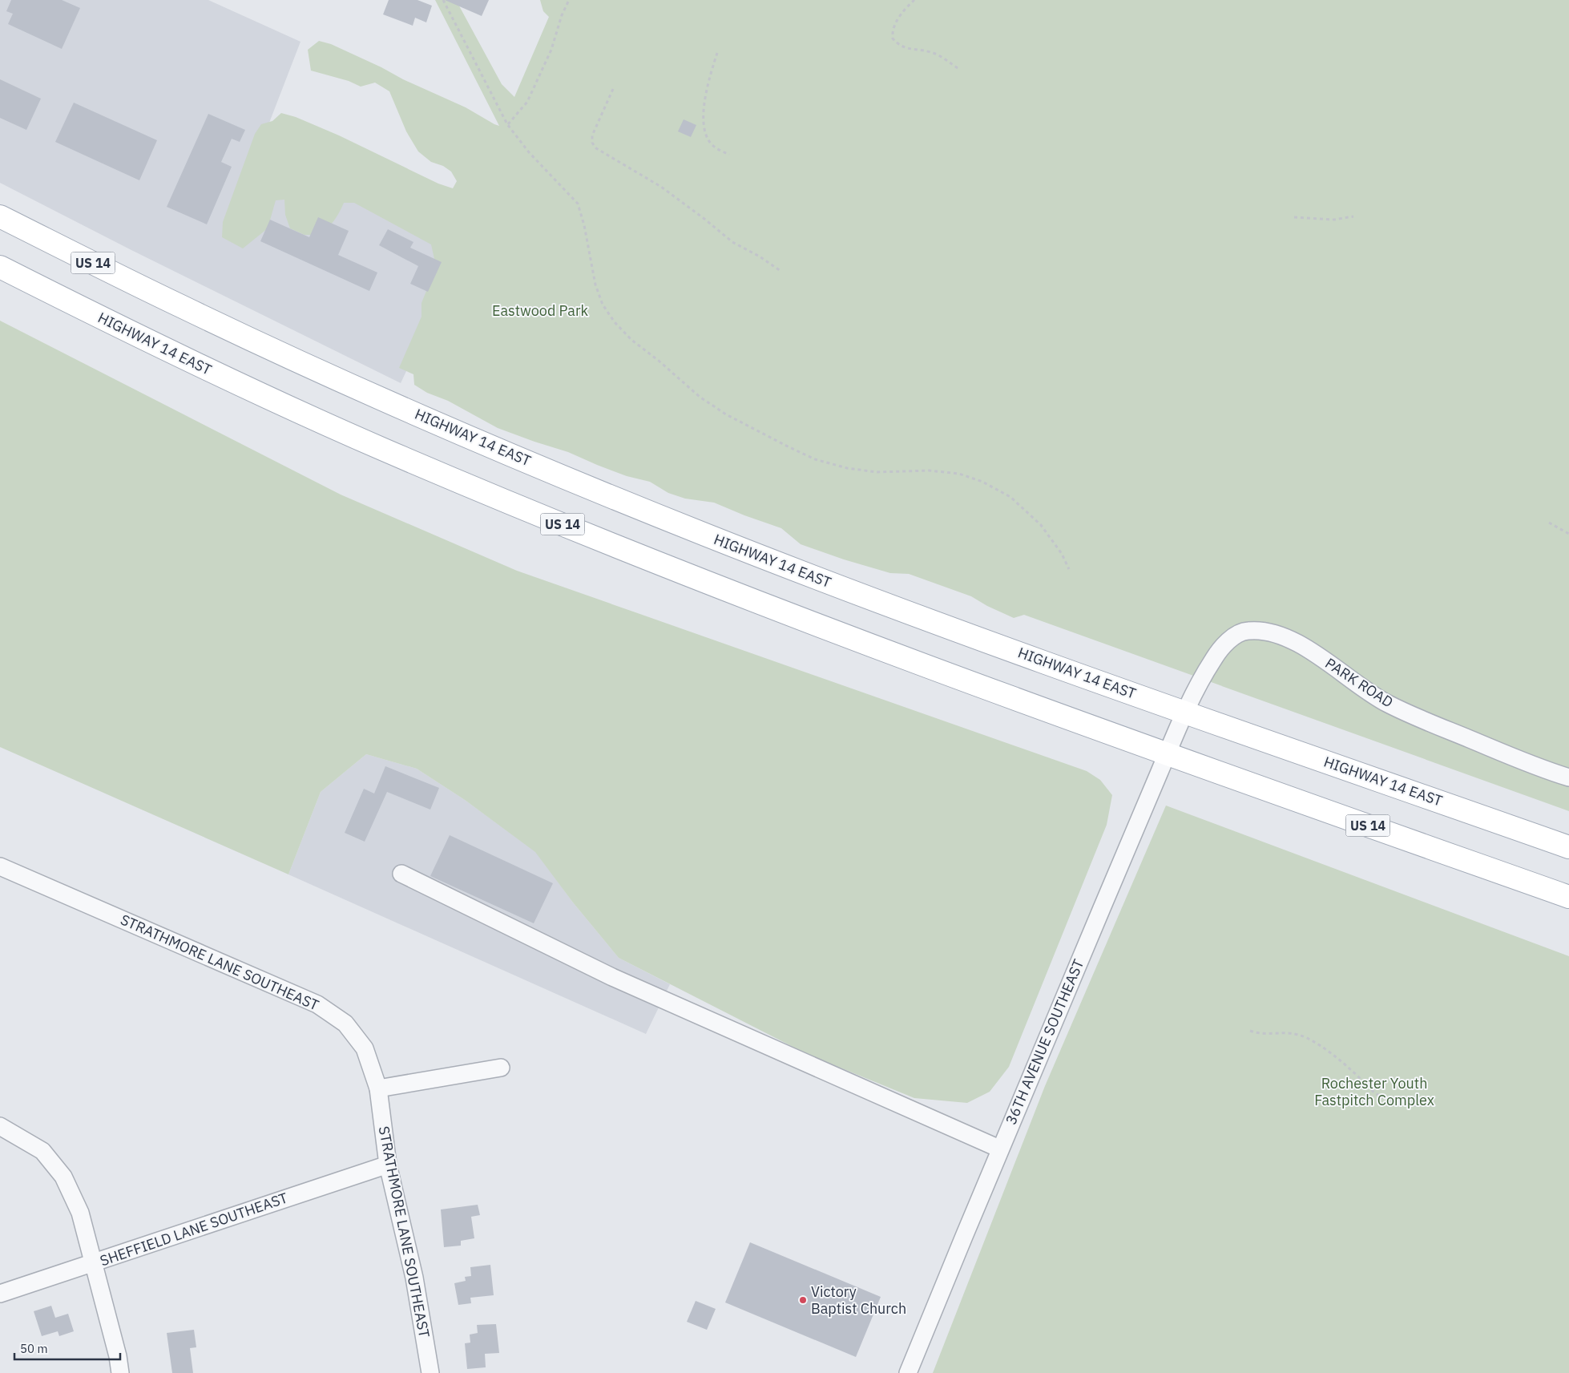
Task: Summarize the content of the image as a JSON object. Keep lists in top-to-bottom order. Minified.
{"streets":{"main road":["US 14","HIGHWAY 14 EAST"],"street":["PARK ROAD","STRATHMORE LANE SOUTHEAST","36TH AVENUE SOUTHEAST","SHEFFIELD LANE SOUTHEAST"]},"crossings":[["HIGHWAY 14 EAST","PARK ROAD"],["HIGHWAY 14 EAST","36TH AVENUE SOUTHEAST"],["PARK ROAD","36TH AVENUE SOUTHEAST"],["STRATHMORE LANE SOUTHEAST","SHEFFIELD LANE SOUTHEAST"]],"parks":["Eastwood Park","Rochester Youth Fastpitch Complex"],"places":["Victory Baptist Church"],"scale_bar":"50 m"}
